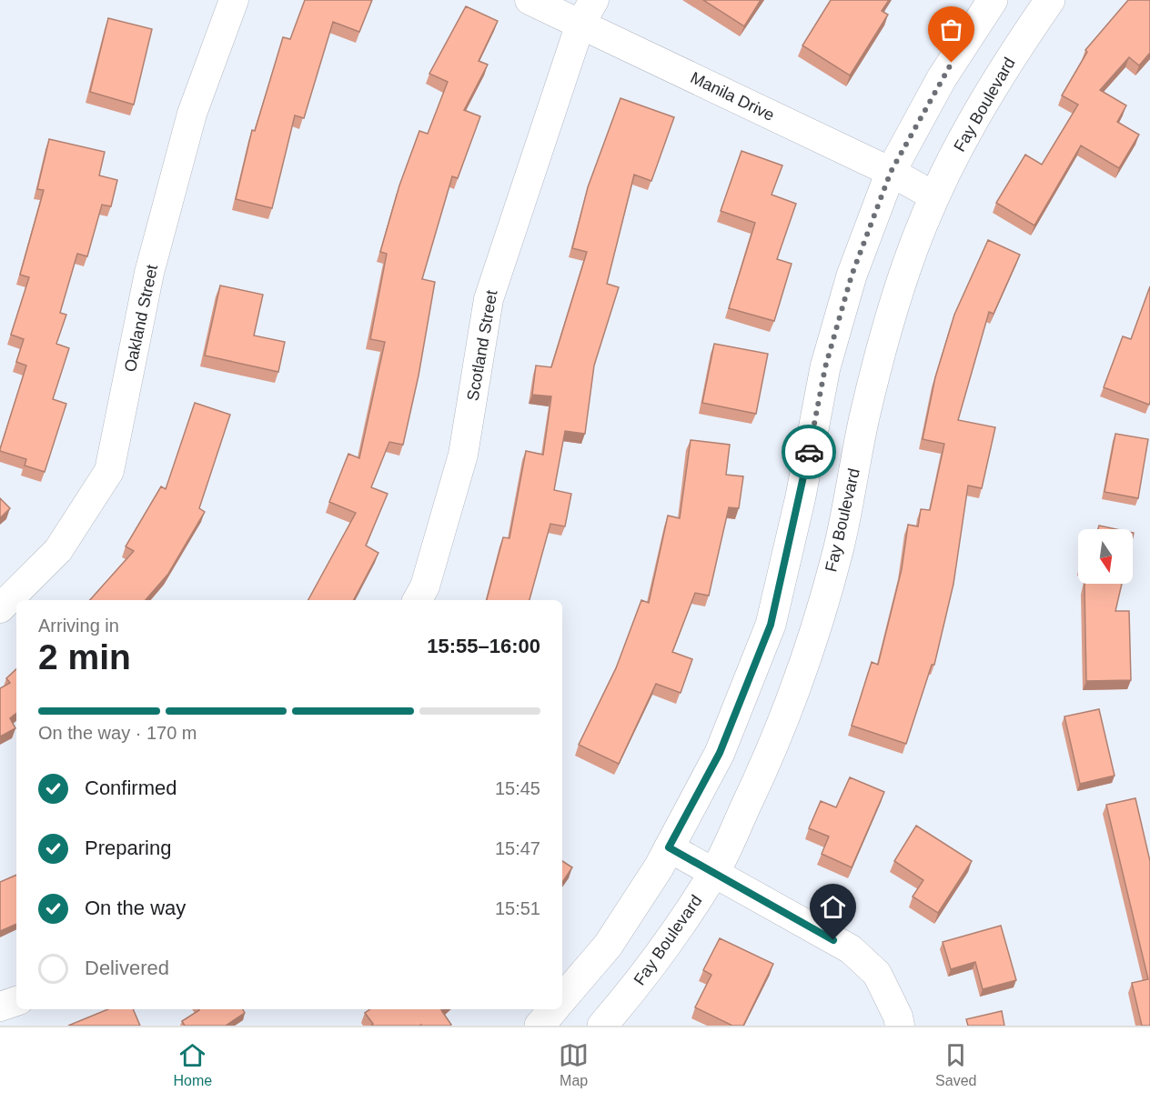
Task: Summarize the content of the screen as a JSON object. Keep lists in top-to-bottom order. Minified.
{"streets":{"main road":["Fay Boulevard"],"street":["Manila Drive","Oakland Street","Scotland Street"]},"crossings":[["Manila Drive","Fay Boulevard"],["Manila Drive","Scotland Street"]],"north":"bottom","page":{"heading":["2 min","Arriving in","15:55–16:00"],"bar":"On the way · 170 m","list":[["Confirmed","15:45"],["Preparing","15:47"],["On the way","15:51"],"Delivered"],"tabs":["Home","Map","Saved"]}}
